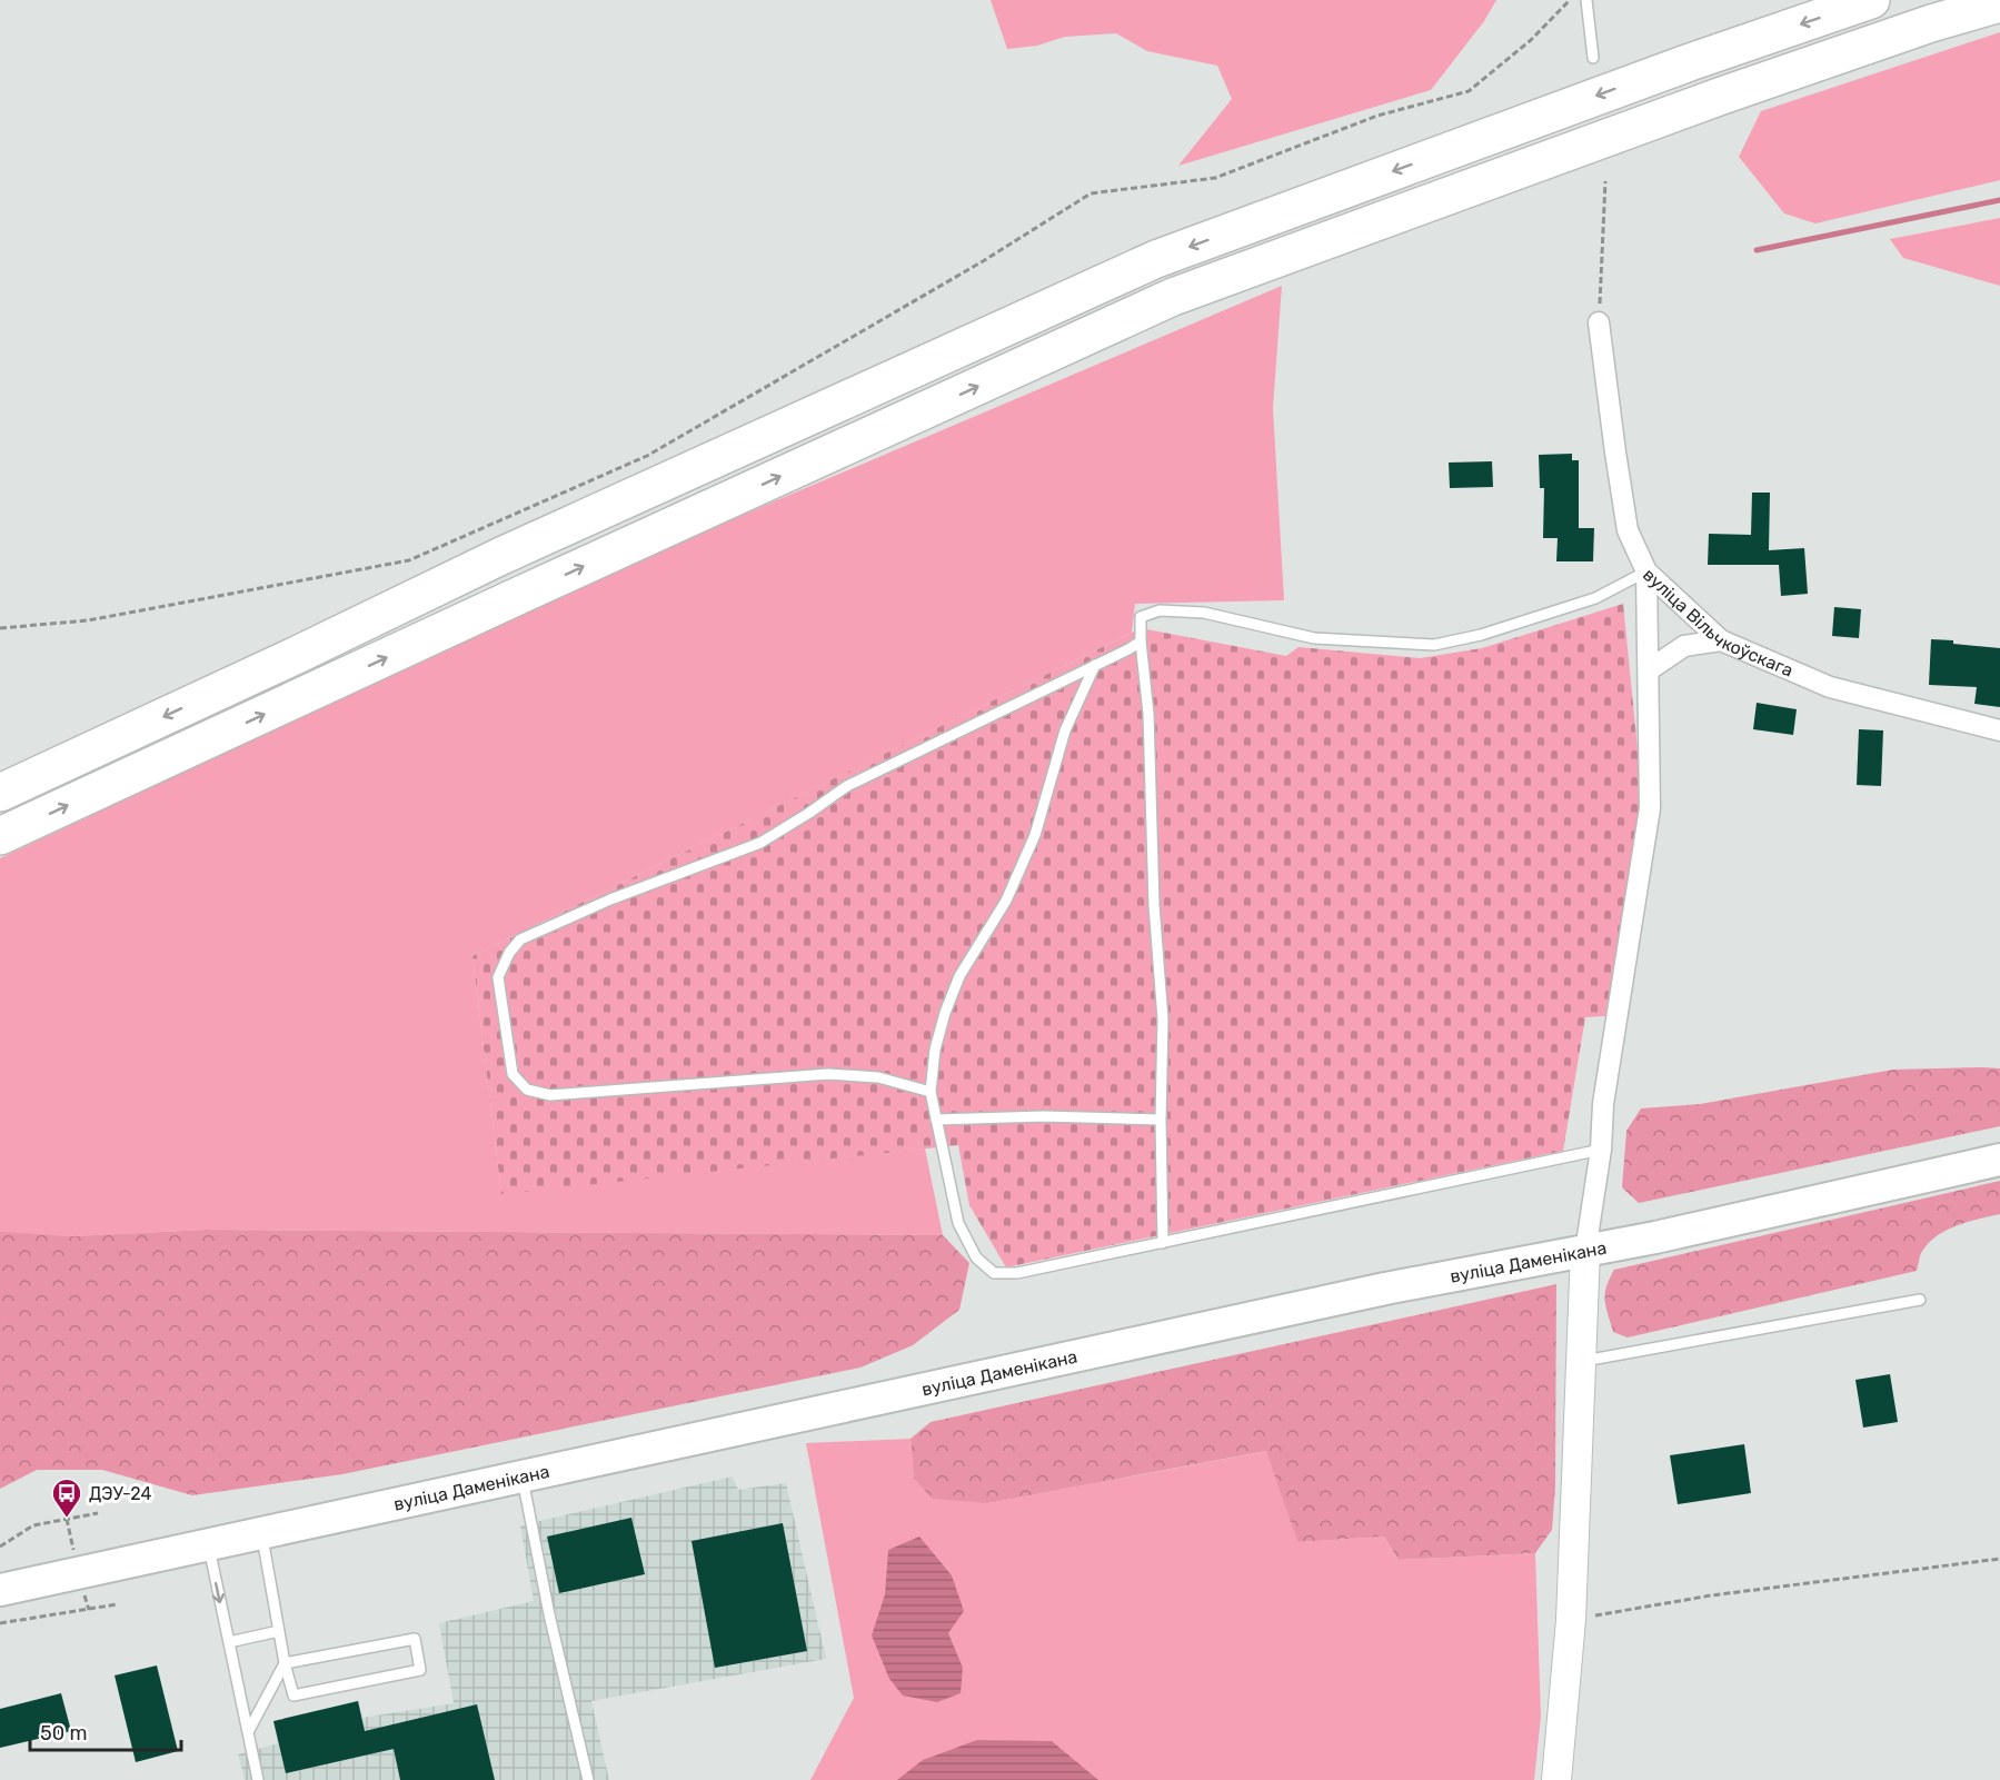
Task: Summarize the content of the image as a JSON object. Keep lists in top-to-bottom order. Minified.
{"streets":{"main road":["вуліца Даменікана"],"street":["вуліца Вільчкоўскага"]},"places":{"bus stop":["ДЭУ-24"]},"scale_bar":"50 m"}
